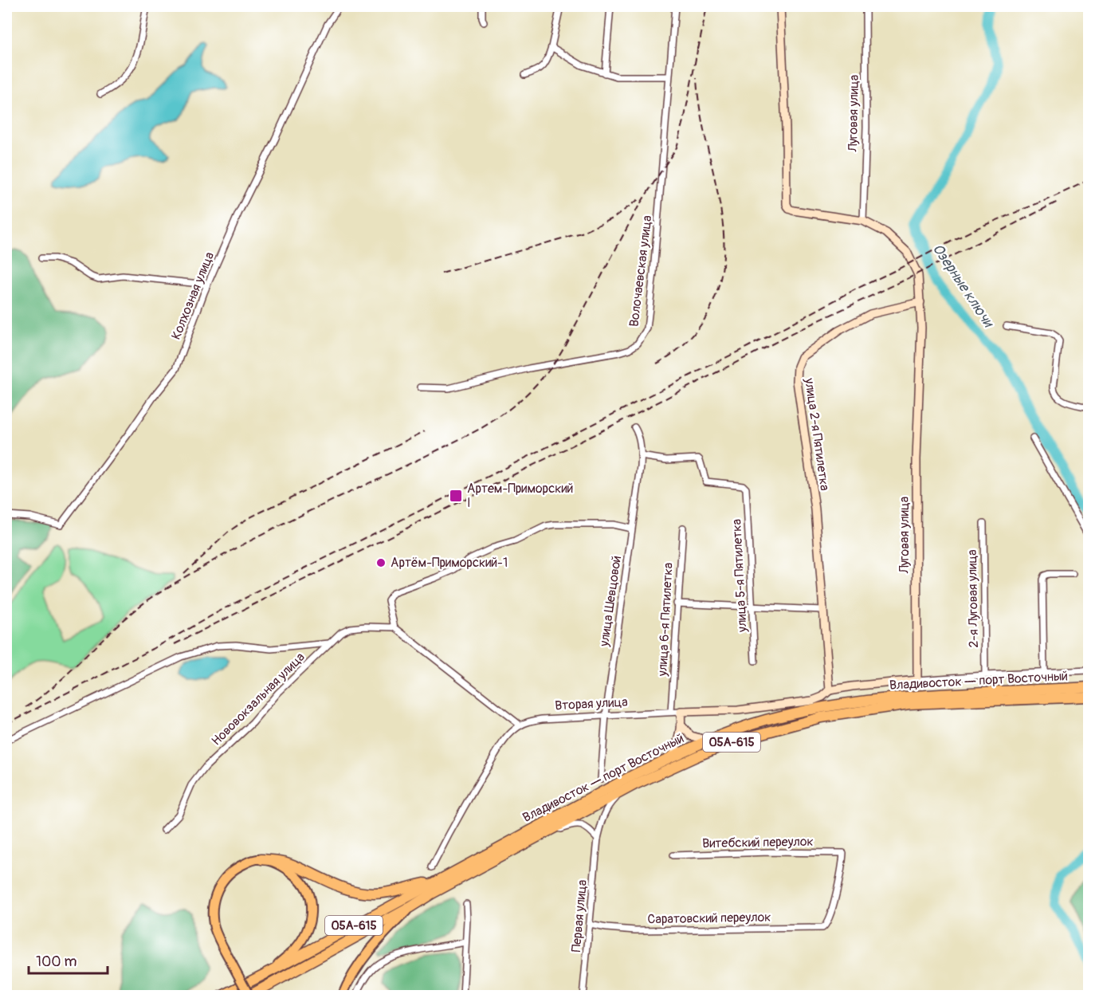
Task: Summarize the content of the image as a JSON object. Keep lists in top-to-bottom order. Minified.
{"streets":{"highway":["Владивосток — порт Восточный","05А-615"],"main road":["Луговая улица","улица 2-я Пятилетка","Вторая улица"],"street":["Волочаевская улица","Колхозная улица","улица 5-я Пятилетка","2-я Луговая улица","улица Шевцовой","улица 6-я Пятилетка","Нововокзальная улица","Витебский переулок","Первая улица","Саратовский переулок"]},"crossings":[["Луговая улица","улица 2-я Пятилетка"],["улица 2-я Пятилетка","Вторая улица"],["улица 5-я Пятилетка","улица Шевцовой"],["улица Шевцовой","Вторая улица"],["улица 6-я Пятилетка","Вторая улица"],["Владивосток — порт Восточный","Первая улица"],["Витебский переулок","Саратовский переулок"],["Первая улица","Саратовский переулок"]],"water":["Озерные ключи"],"places":{"transit":["Артем-Приморский I"],"other":["Артём-Приморский-1"]},"scale_bar":"100 m"}
